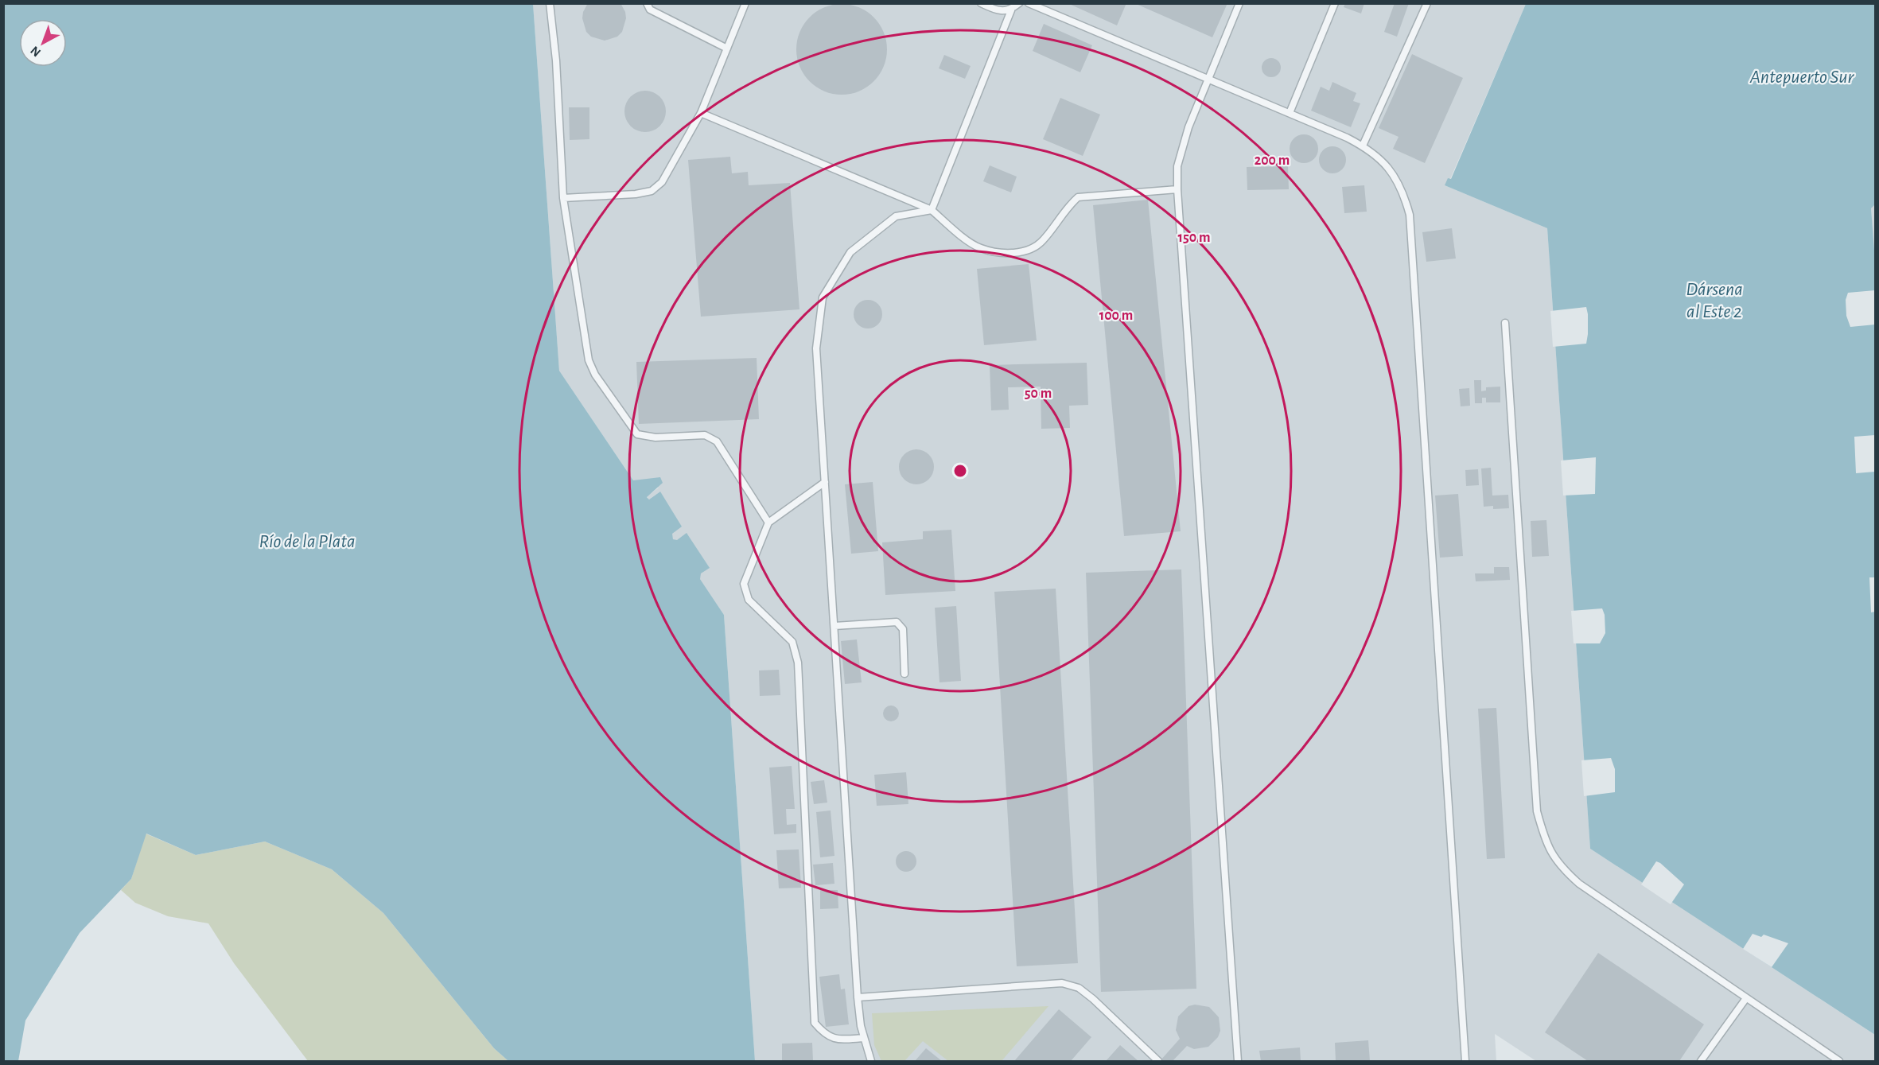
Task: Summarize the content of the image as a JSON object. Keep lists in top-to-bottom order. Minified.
{"water":["Antepuerto Sur","Dársena al Este 2","Río de la Plata"],"north":"bottom left","rings":["200 m","150 m","100 m","50 m"]}
